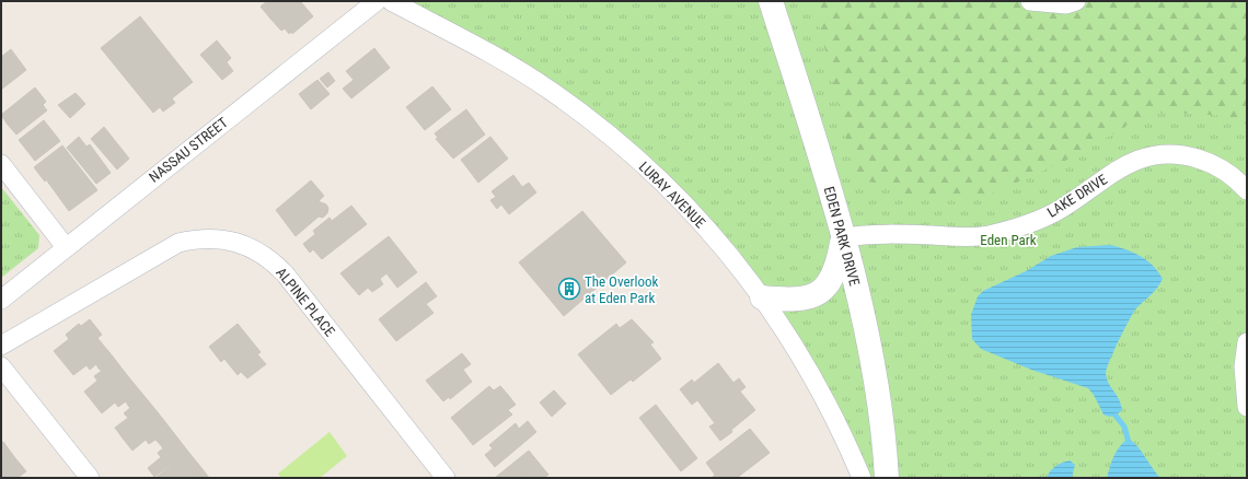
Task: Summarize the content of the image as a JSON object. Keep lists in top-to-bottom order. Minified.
{"streets":{"street":["NASSAU STREET","LURAY AVENUE","LAKE DRIVE","EDEN PARK DRIVE","ALPINE PLACE"]},"crossings":[["LAKE DRIVE","EDEN PARK DRIVE"]],"parks":["Eden Park"],"places":{"building":["The Overlook at Eden Park"]}}
